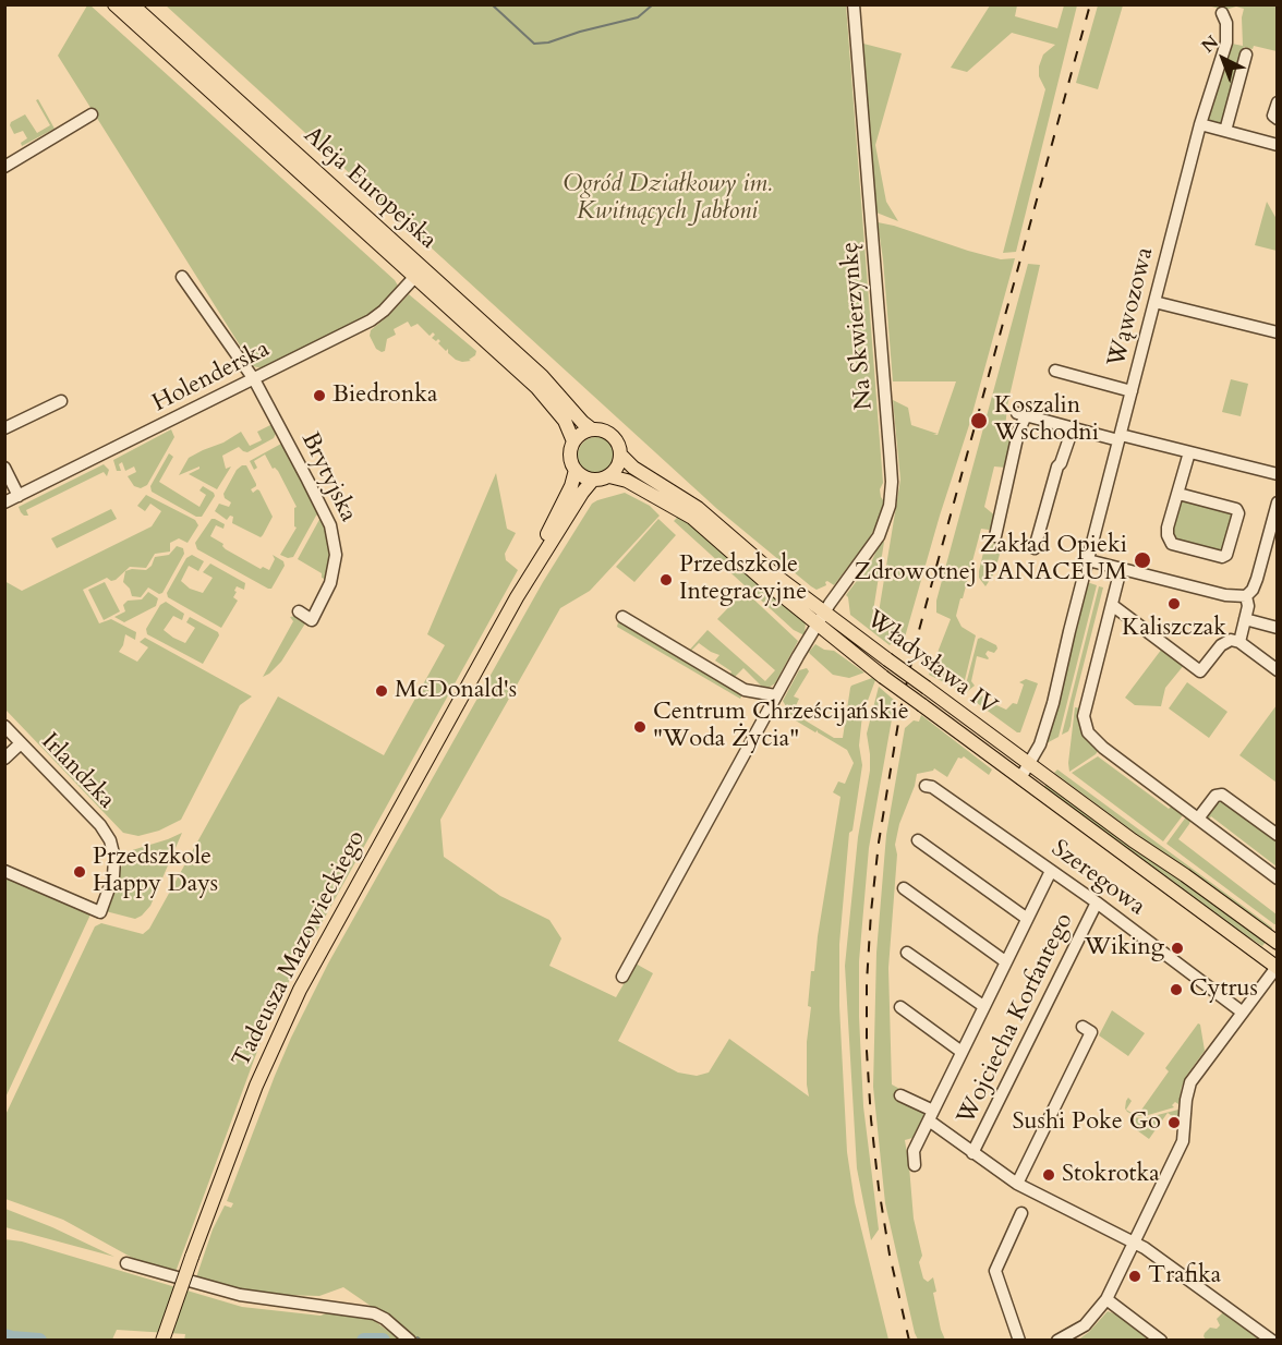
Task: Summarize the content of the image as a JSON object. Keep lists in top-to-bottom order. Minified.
{"streets":{"main road":["Aleja Europejska","Władysława IV","Tadeusza Mazowieckiego"],"street":["Wąwozowa","Na Skwierzynkę","Holenderska","Brytyjska","Irlandzka","Szeregowa","Wojciecha Korfantego"]},"crossings":[["Aleja Europejska","Holenderska"],["Aleja Europejska","Władysława IV"],["Aleja Europejska","Tadeusza Mazowieckiego"],["Wąwozowa","Władysława IV"],["Na Skwierzynkę","Władysława IV"],["Holenderska","Brytyjska"],["Władysława IV","Tadeusza Mazowieckiego"],["Szeregowa","Wojciecha Korfantego"]],"parks":["Ogród Działkowy im. Kwitnących Jabłoni"],"places":["Biedronka","Koszalin Wschodni","Zakład Opieki Zdrowotnej PANACEUM","Przedszkole Integracyjne","Kaliszczak","McDonald's","Centrum Chrześcijańskie \"Woda Życia\"","Przedszkole Happy Days","Wiking","Cytrus","Sushi Poke Go","Stokrotka","Trafika"],"north":"top left"}
